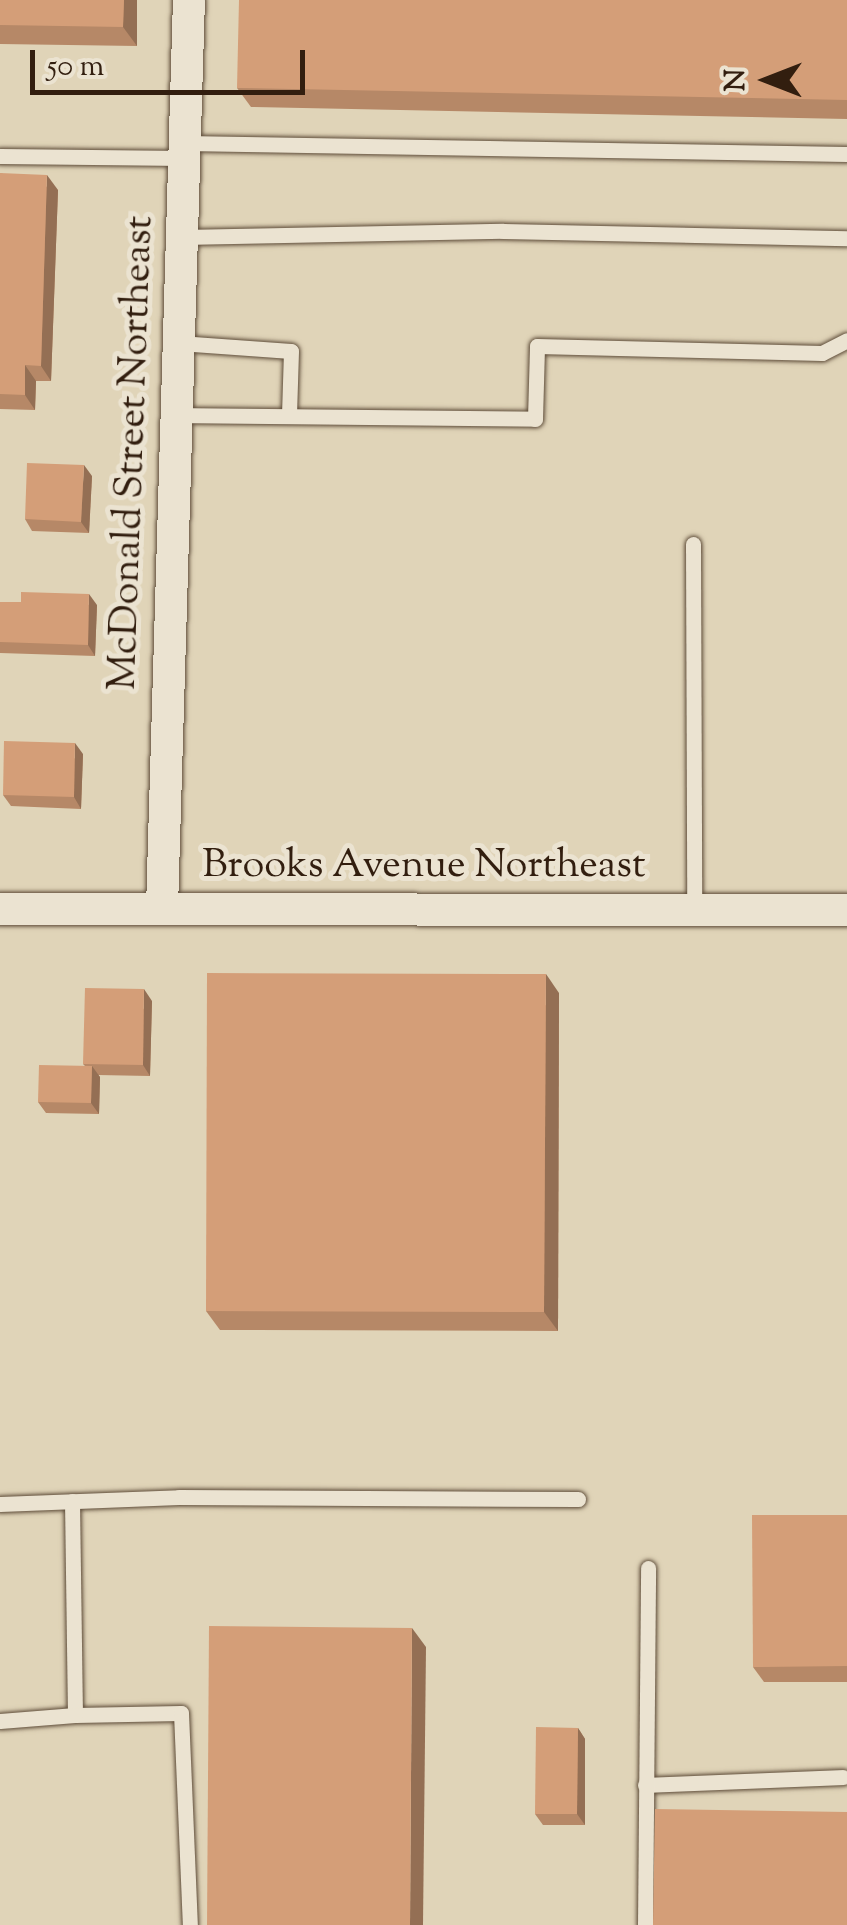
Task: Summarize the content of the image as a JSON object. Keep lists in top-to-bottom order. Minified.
{"streets":{"street":["McDonald Street Northeast","Brooks Avenue Northeast"]},"crossings":[["McDonald Street Northeast","Brooks Avenue Northeast"]],"scale_bar":"50 m","north":"left"}
